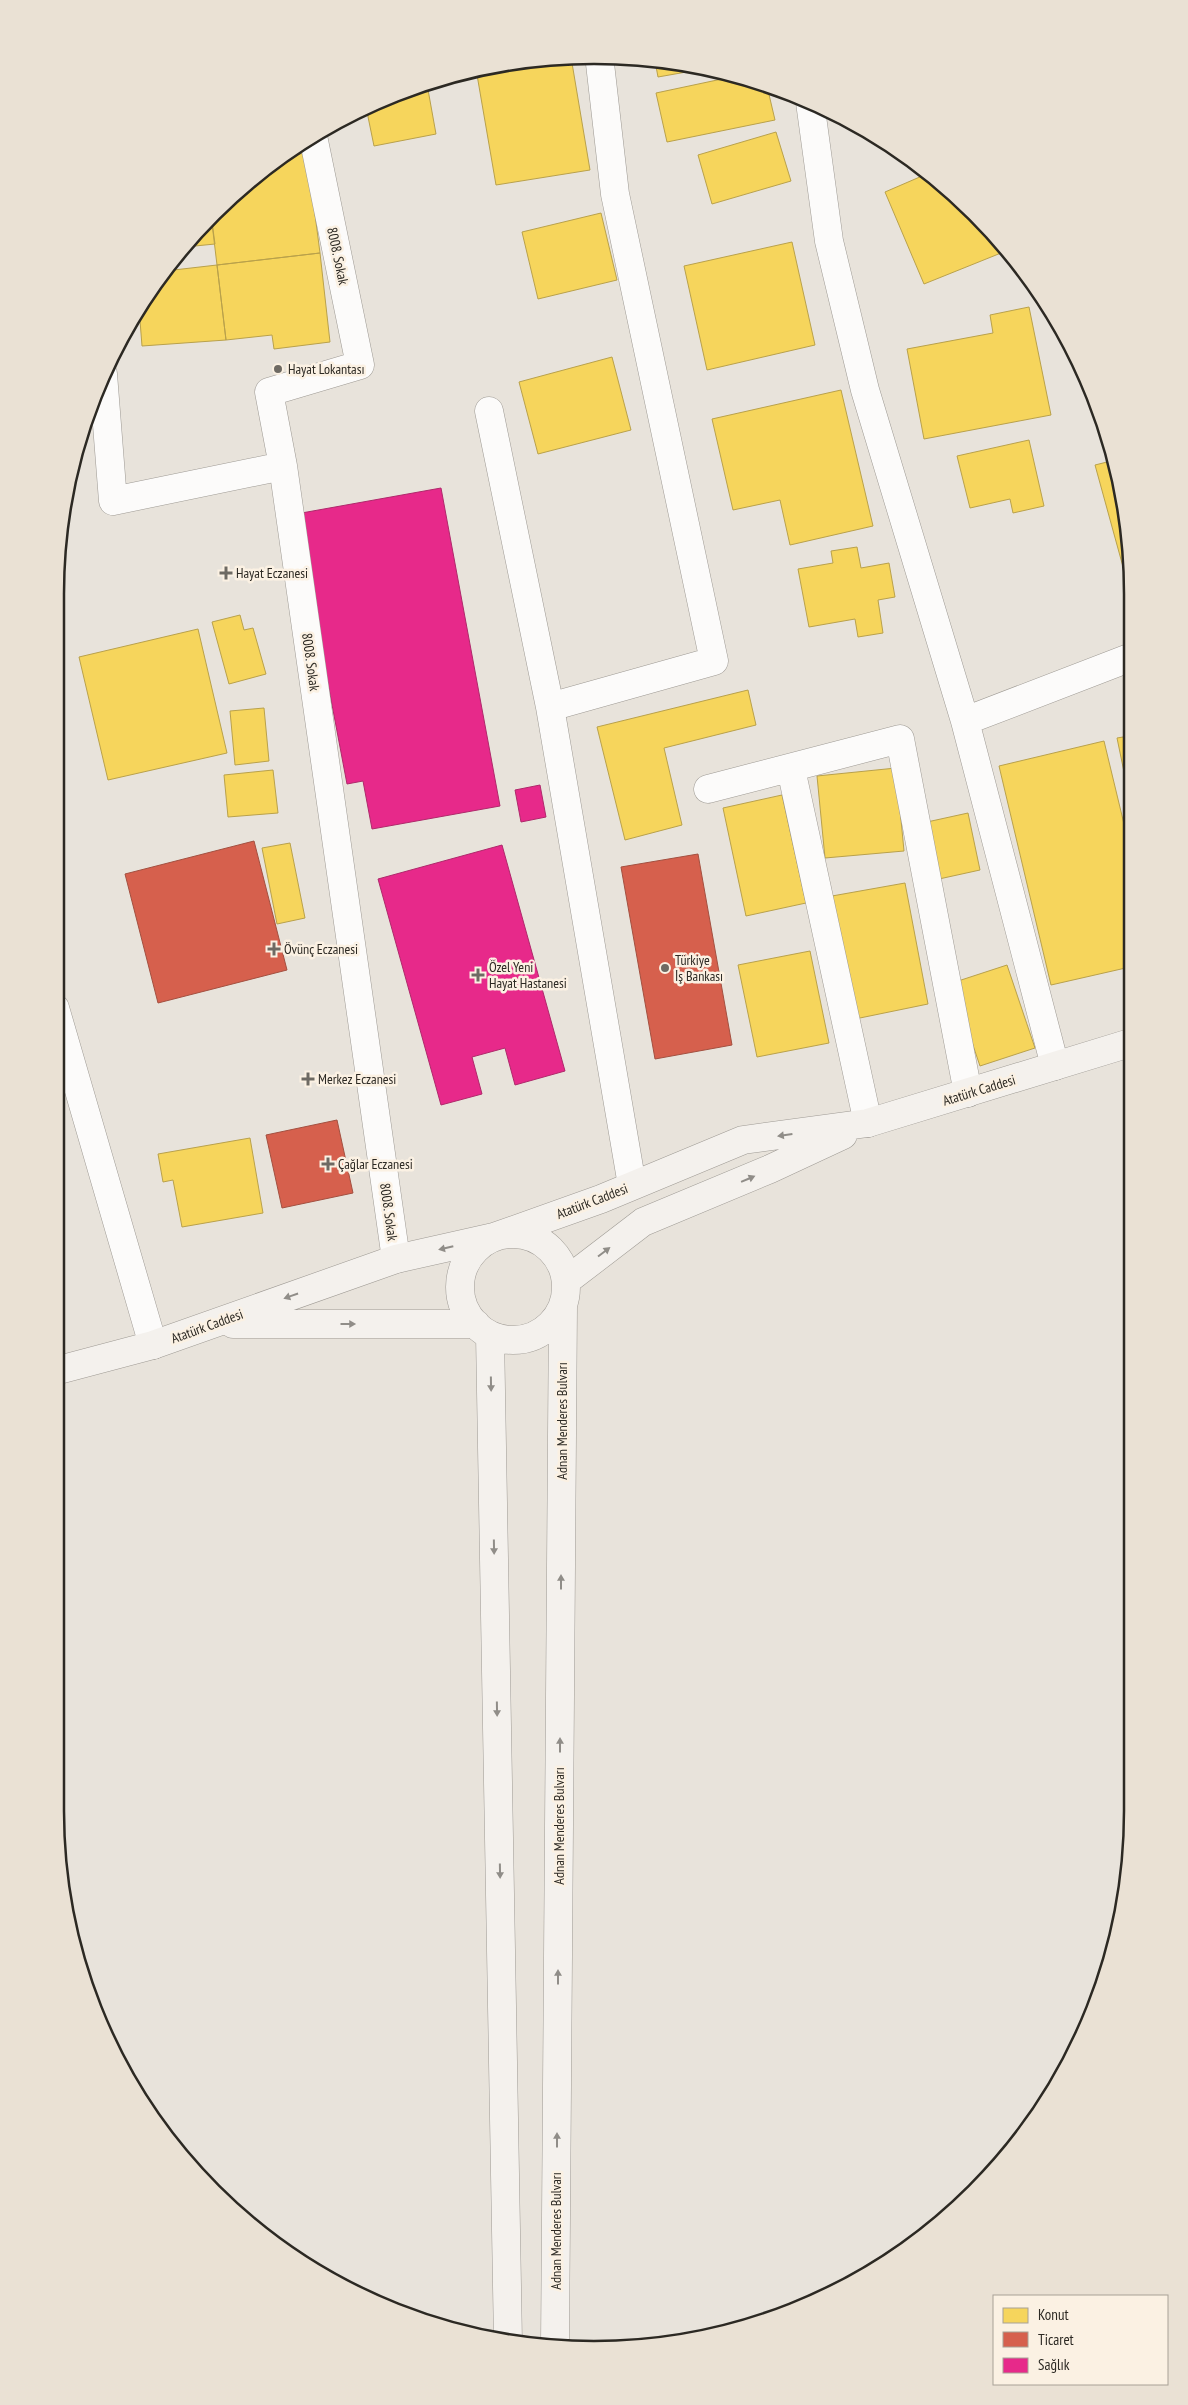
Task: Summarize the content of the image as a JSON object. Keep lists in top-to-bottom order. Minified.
{"streets":{"main road":["Atatürk Caddesi","Adnan Menderes Bulvarı"],"street":["8008. Sokak"]},"crossings":[["8008. Sokak","Atatürk Caddesi"],["Atatürk Caddesi","Adnan Menderes Bulvarı"]],"places":{"other":["Hayat Lokantası","Türkiye İş Bankası"],"health":["Hayat Eczanesi","Övünç Eczanesi","Özel Yeni Hayat Hastanesi","Merkez Eczanesi","Çağlar Eczanesi"]},"legend":["Konut","Ticaret","Sağlık"]}
